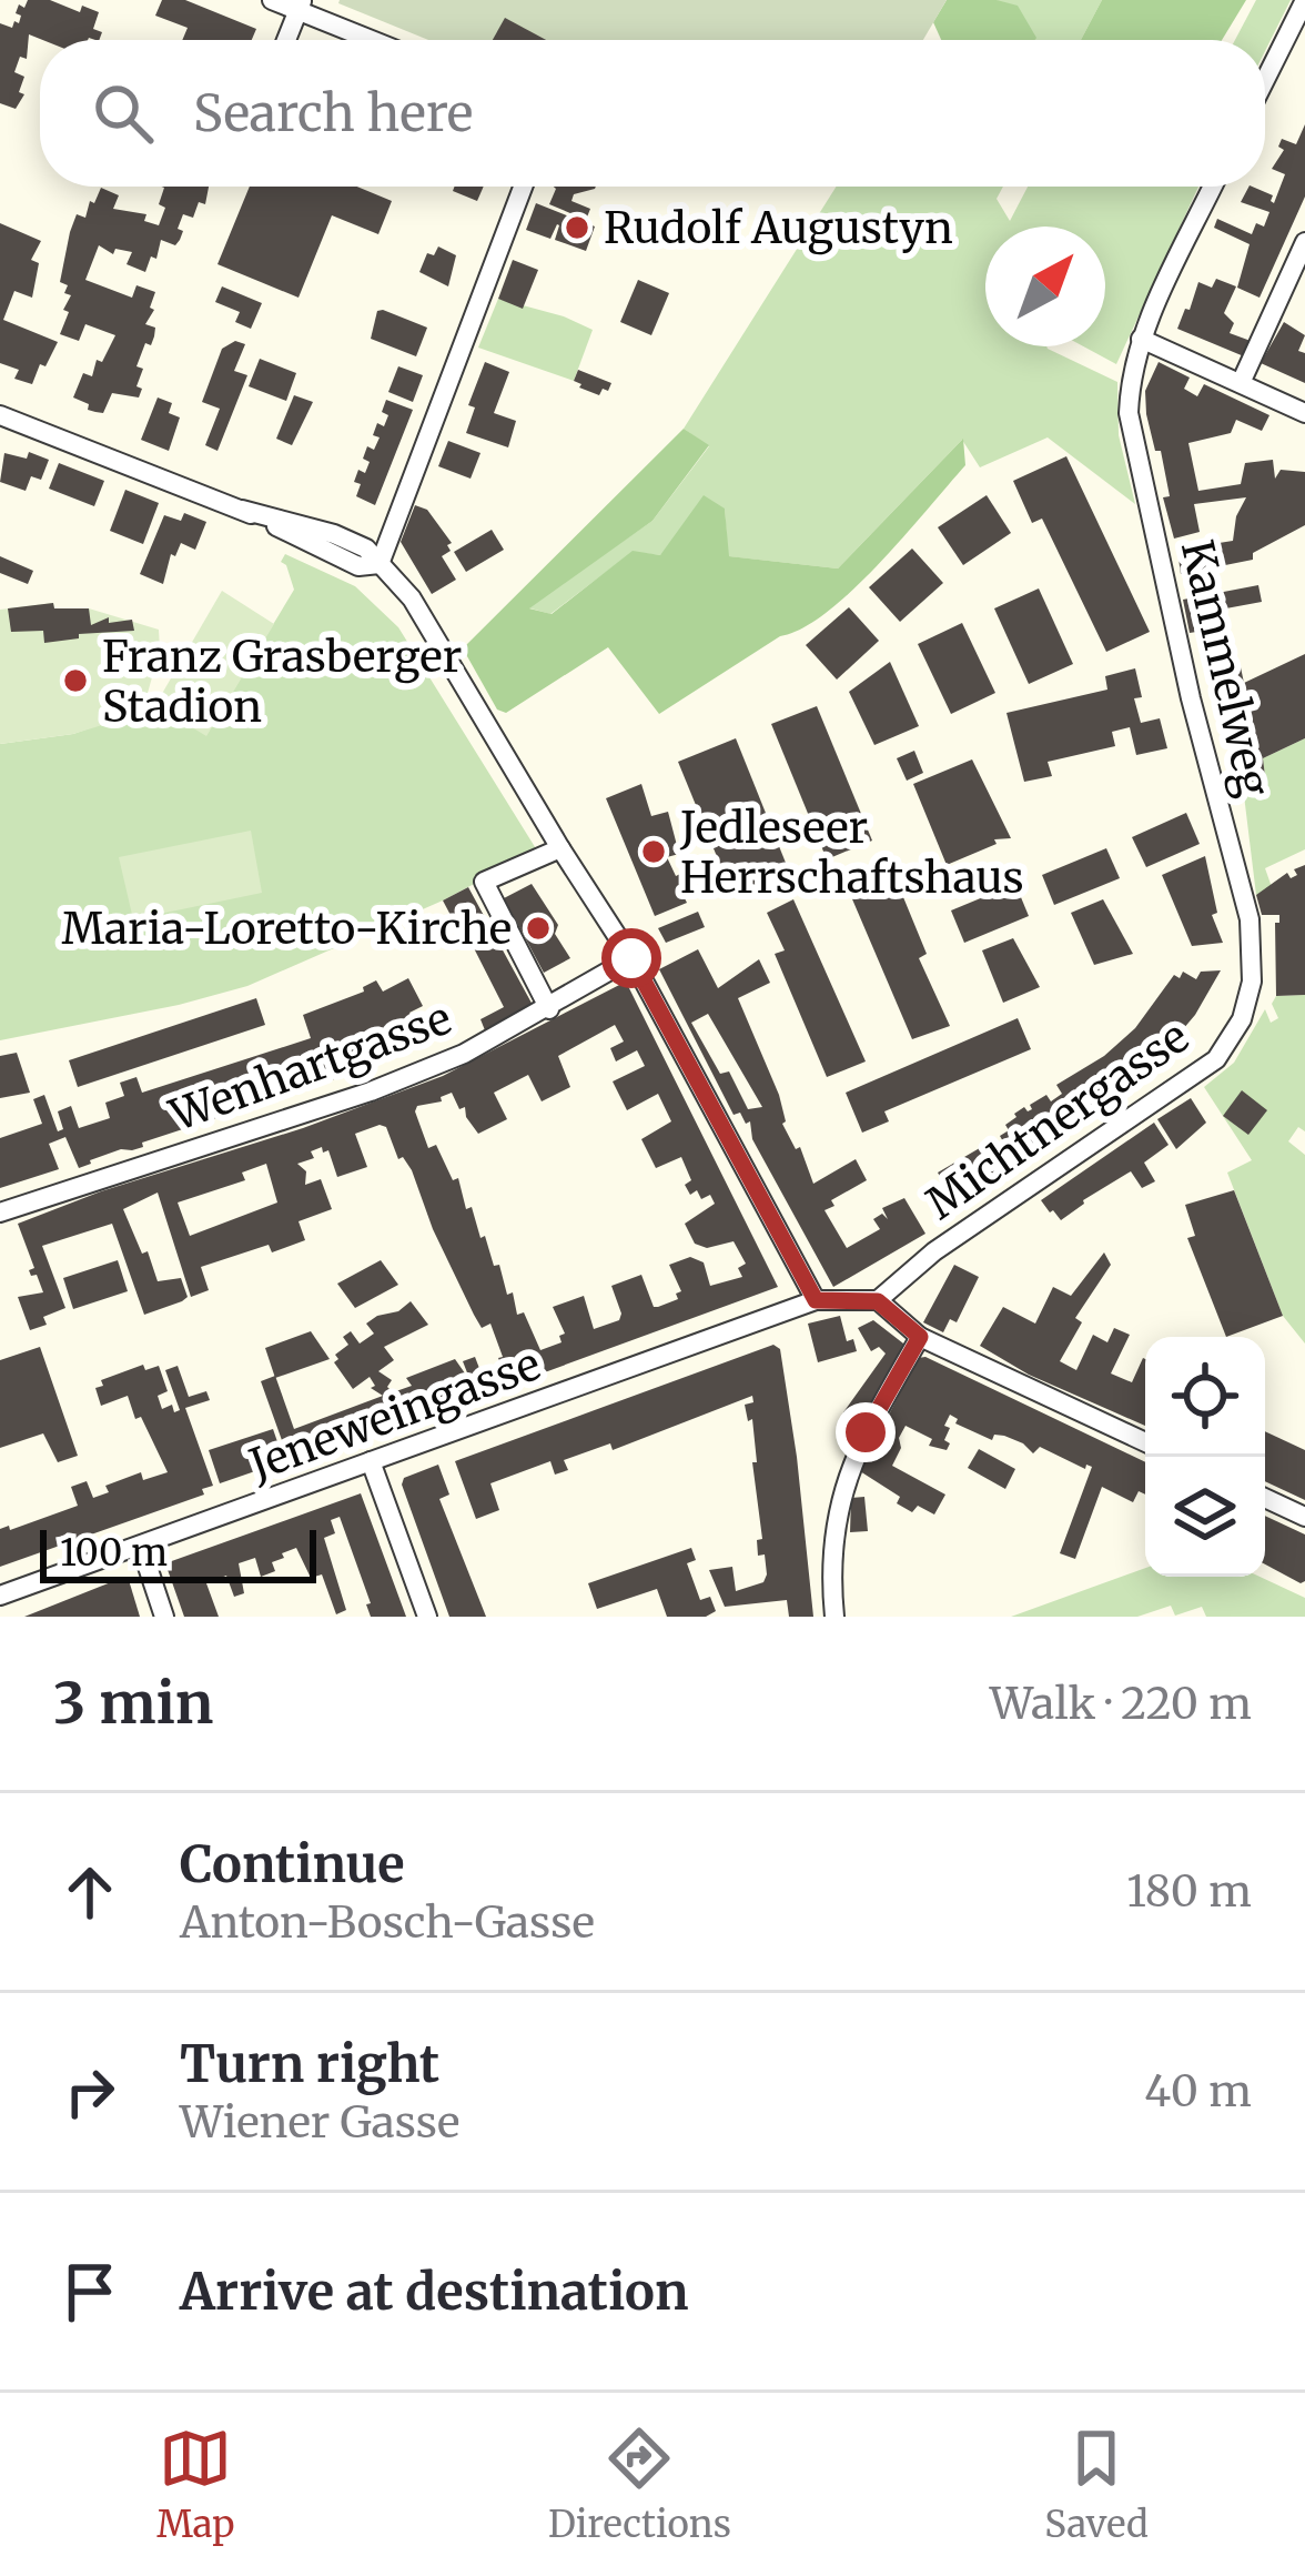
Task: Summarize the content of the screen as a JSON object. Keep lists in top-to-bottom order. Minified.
{"streets":{"street":["Kammelweg","Wenhartgasse","Michtnergasse","Jeneweingasse"]},"crossings":[["Kammelweg","Michtnergasse"]],"places":["Rudolf Augustyn","Franz Grasberger Stadion","Jedleseer Herrschaftshaus","Maria-Loretto-Kirche"],"scale_bar":"100 m","north":"top right","page":{"search":"Search here","scale":"100 m","heading":["3 min","Walk · 220 m"],"list":[["Continue","Anton-Bosch-Gasse","180 m"],["Turn right","Wiener Gasse","40 m"],"Arrive at destination"],"nav":["Map","Directions","Saved"]}}
